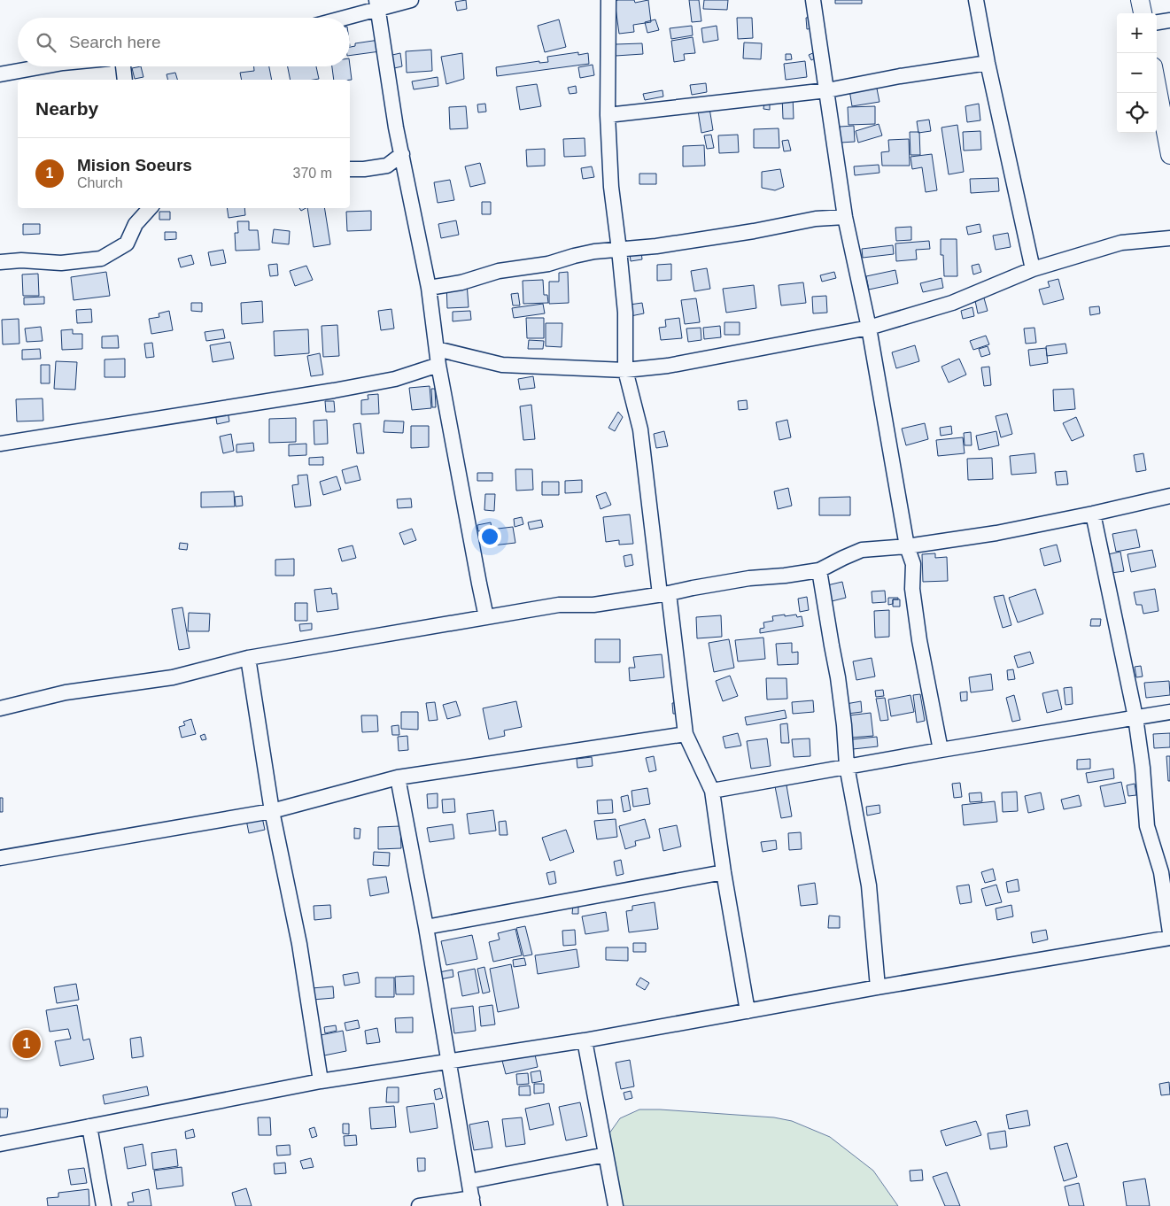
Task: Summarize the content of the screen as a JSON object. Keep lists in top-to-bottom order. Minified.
{"page":{"map_buttons":["+","−"],"search":"Search here","heading":"Nearby","list":[{"mark":"1","name":"Mision Soeurs","note":"Church","value":"370 m"}],"pins":"1"}}
